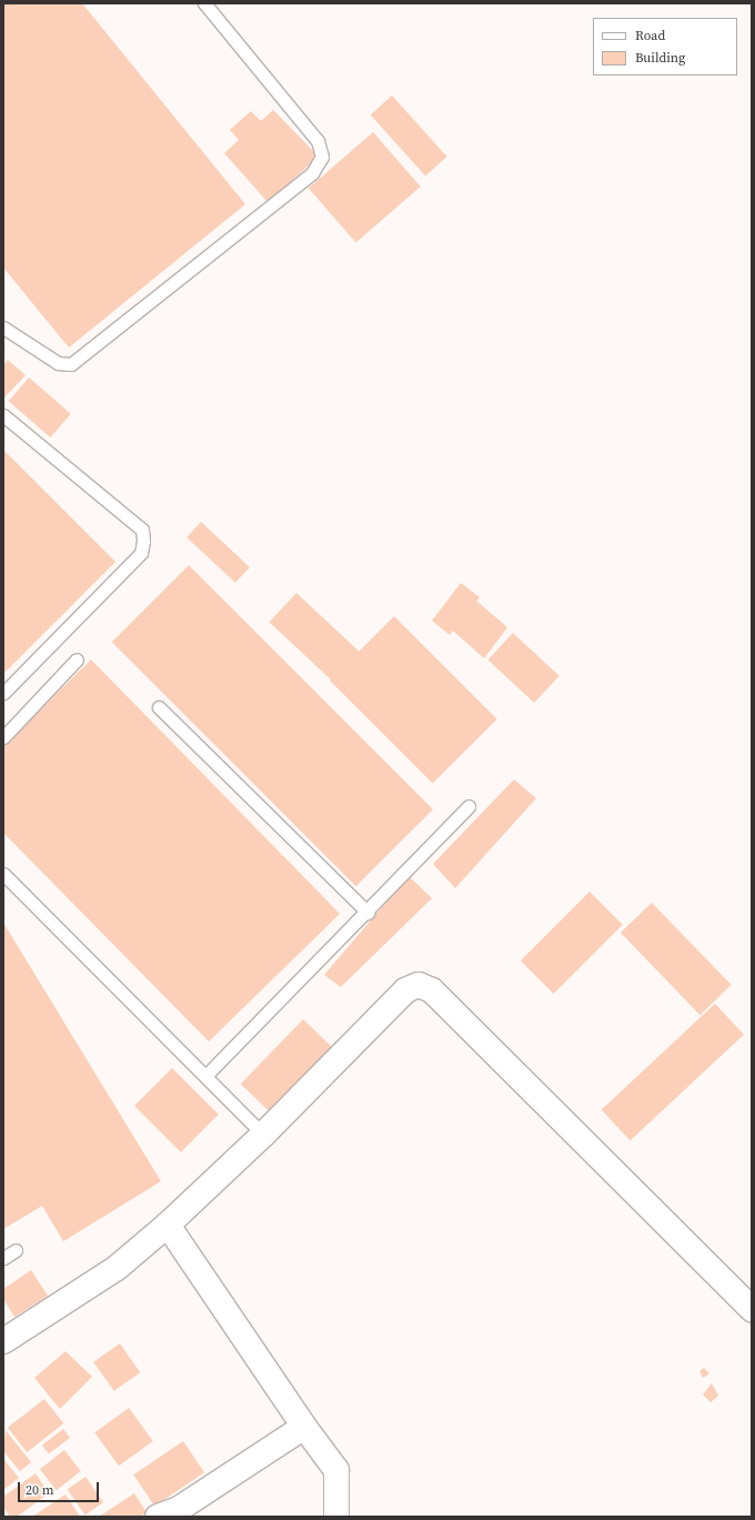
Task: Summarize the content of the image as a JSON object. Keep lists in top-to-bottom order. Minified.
{"legend":["Road","Building"],"scale_bar":"20 m"}
